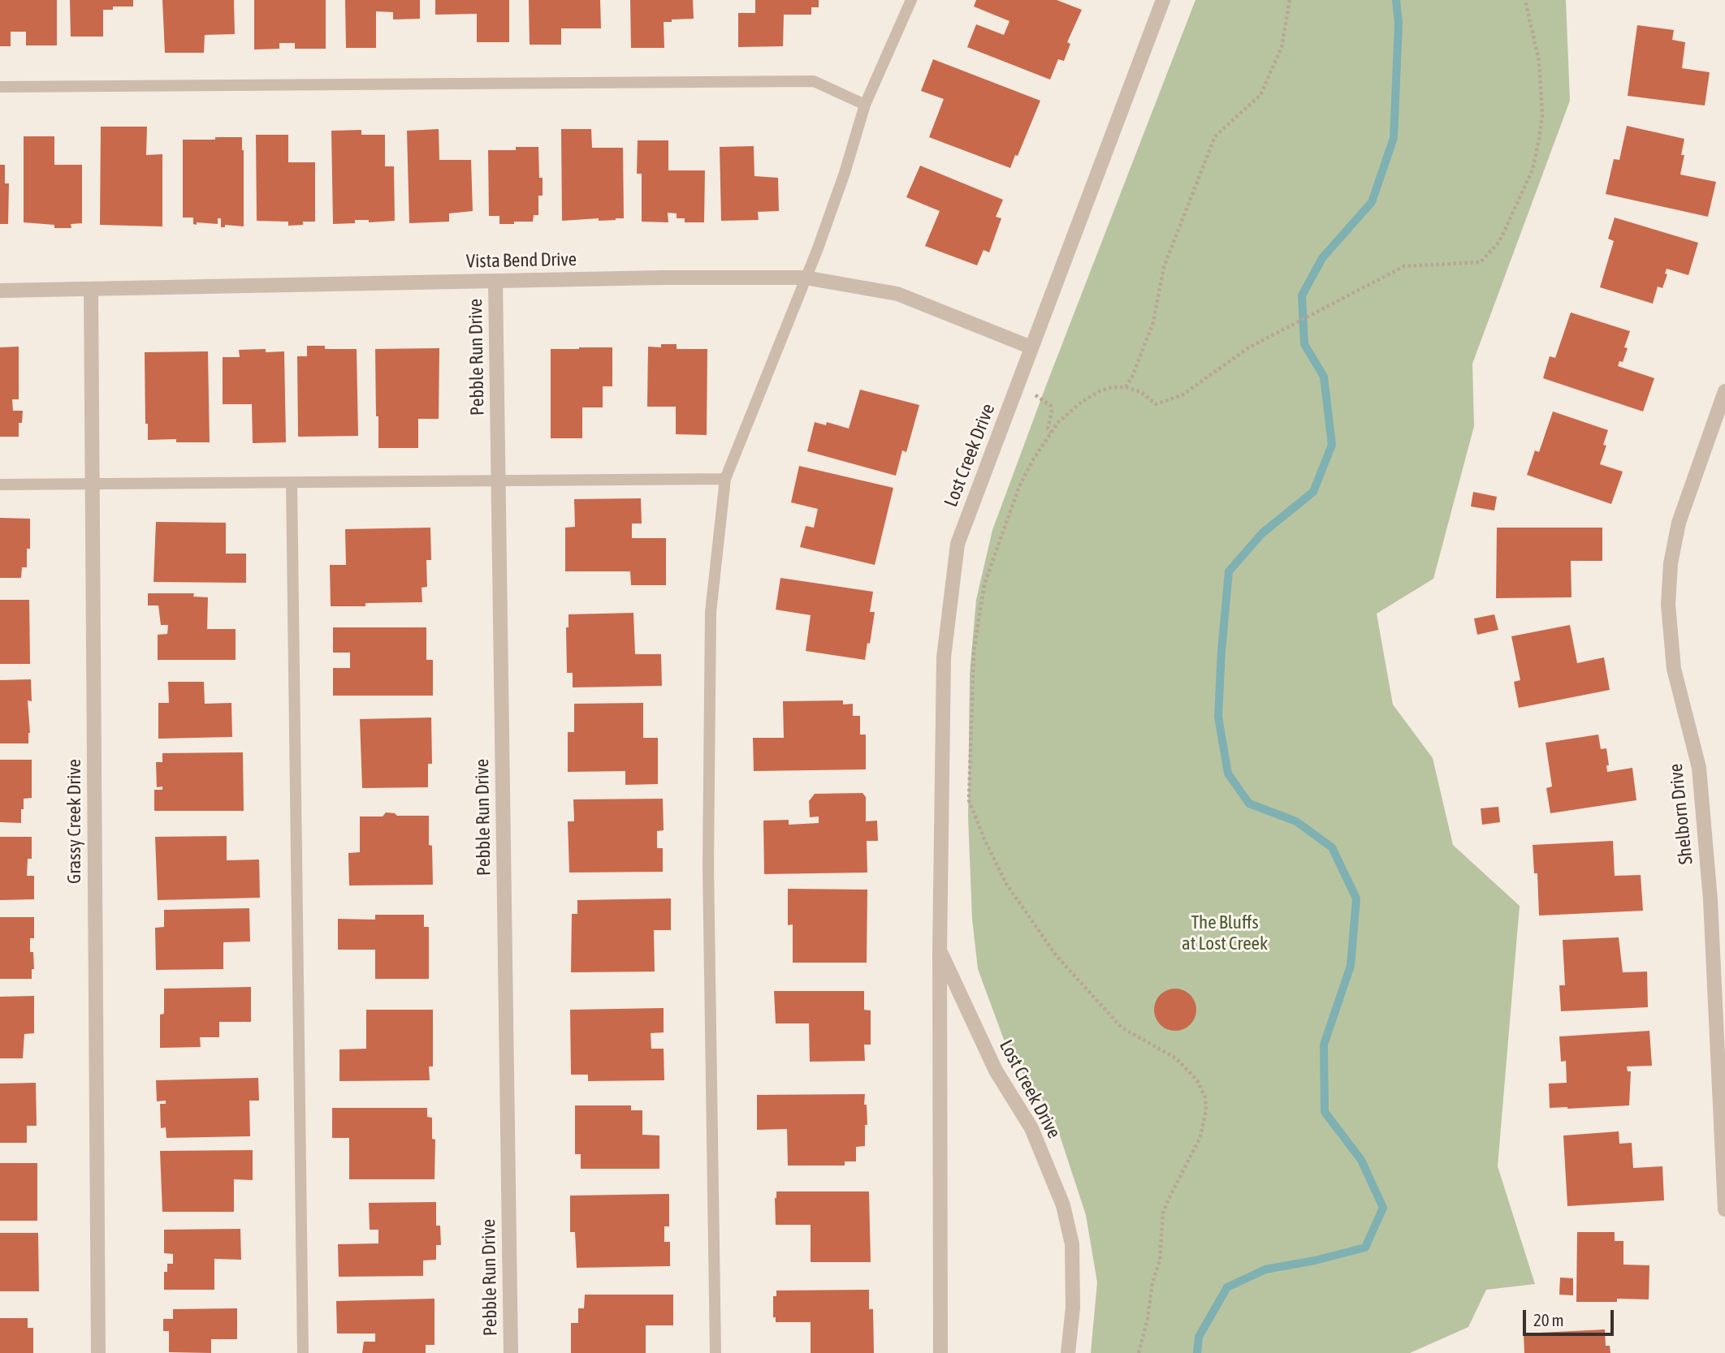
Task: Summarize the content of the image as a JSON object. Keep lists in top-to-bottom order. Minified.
{"streets":{"street":["Vista Bend Drive","Pebble Run Drive","Lost Creek Drive","Shelborn Drive","Grassy Creek Drive"]},"crossings":[["Vista Bend Drive","Pebble Run Drive"],["Vista Bend Drive","Lost Creek Drive"],["Vista Bend Drive","Grassy Creek Drive"]],"parks":["The Bluffs at Lost Creek"],"scale_bar":"20 m"}
